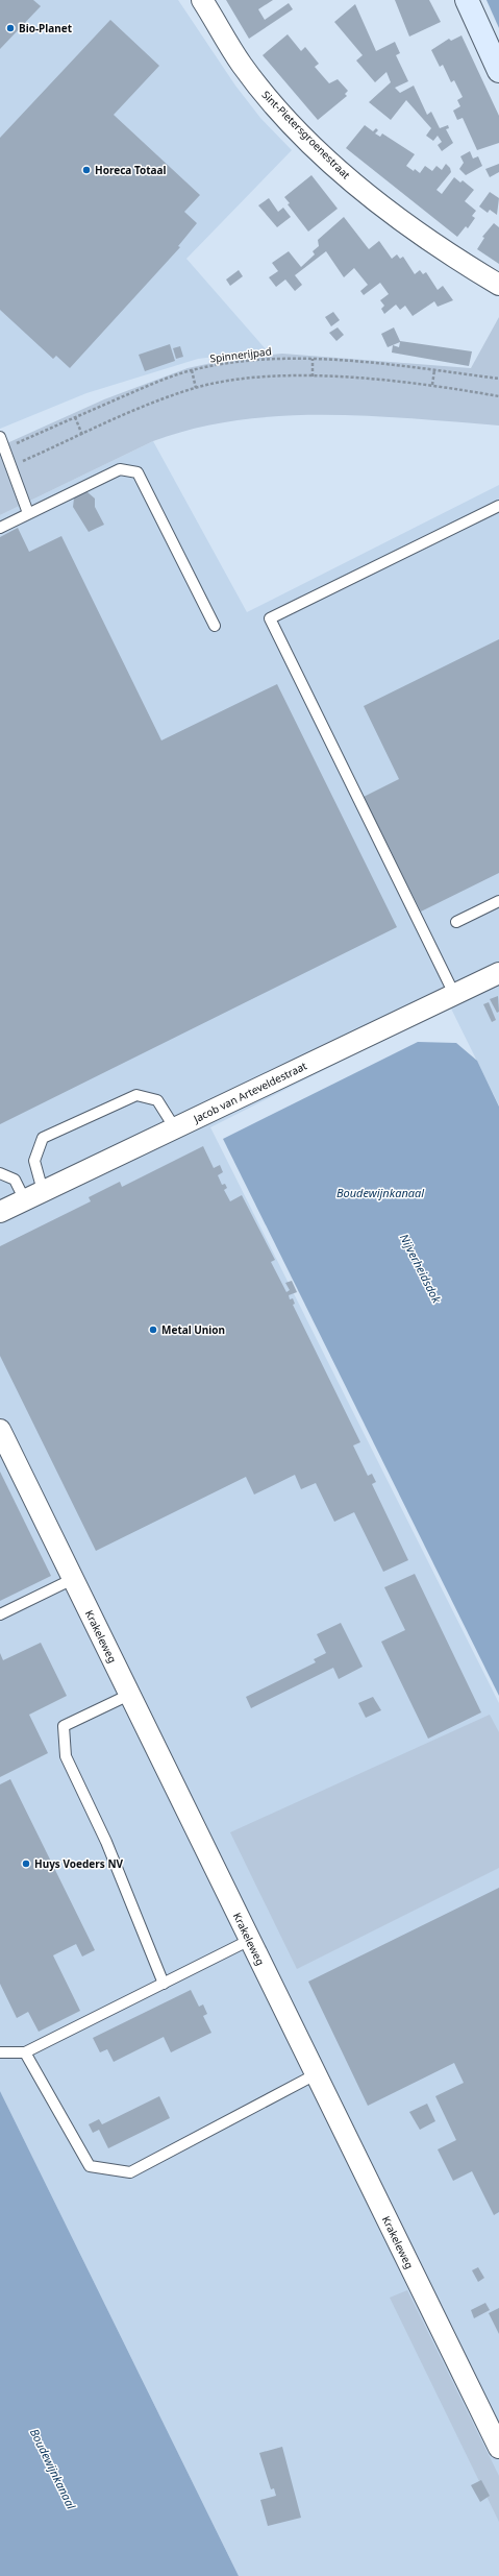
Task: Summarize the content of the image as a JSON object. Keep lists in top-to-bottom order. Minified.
{"streets":{"street":["Sint-Pietersgroenestraat","Jacob van Arteveldestraat","Krakeleweg"],"path":["Spinnerijpad"]},"water":["Boudewijnkanaal","Nijverheidsdok"],"places":["Bio-Planet","Horeca Totaal","Metal Union","Huys Voeders NV"]}
